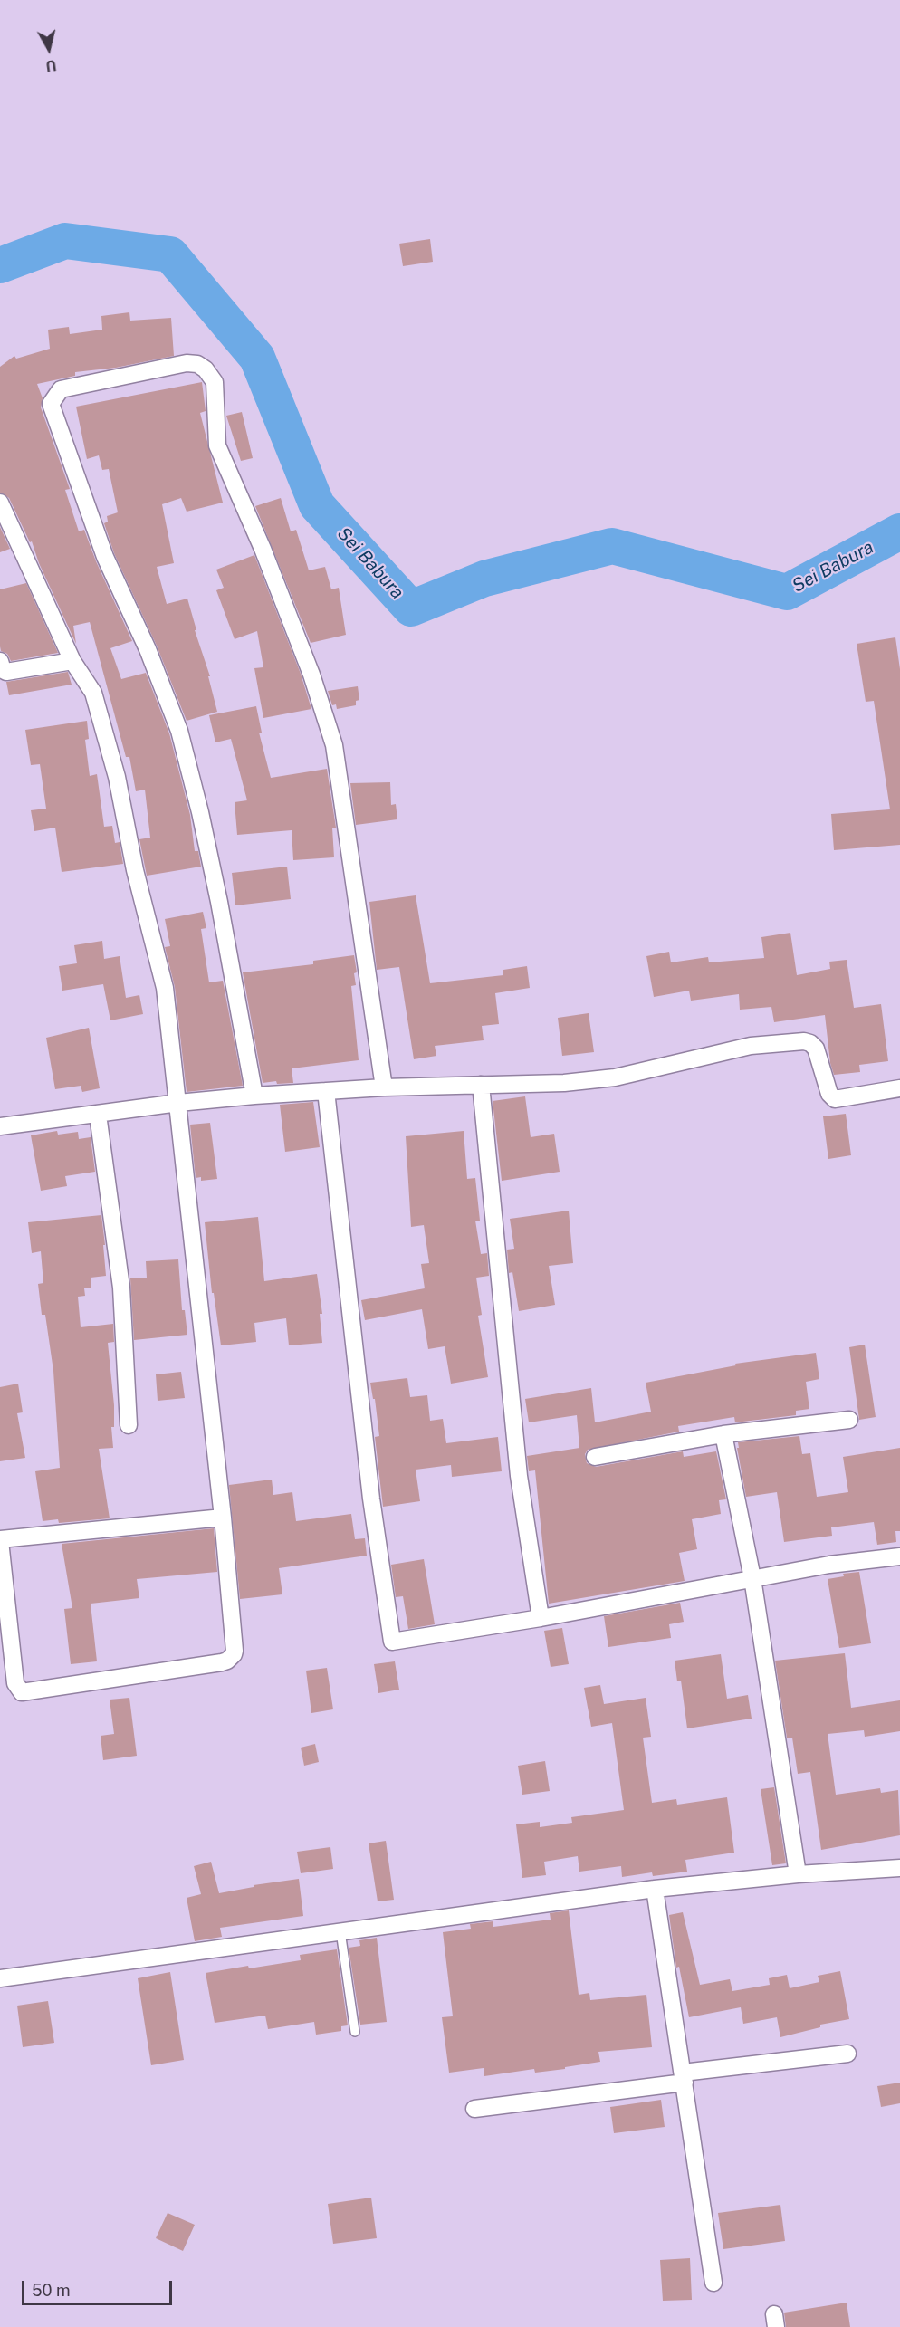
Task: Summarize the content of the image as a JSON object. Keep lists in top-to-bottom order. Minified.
{"water":["Sei Babura"],"scale_bar":"50 m","north":"bottom"}
